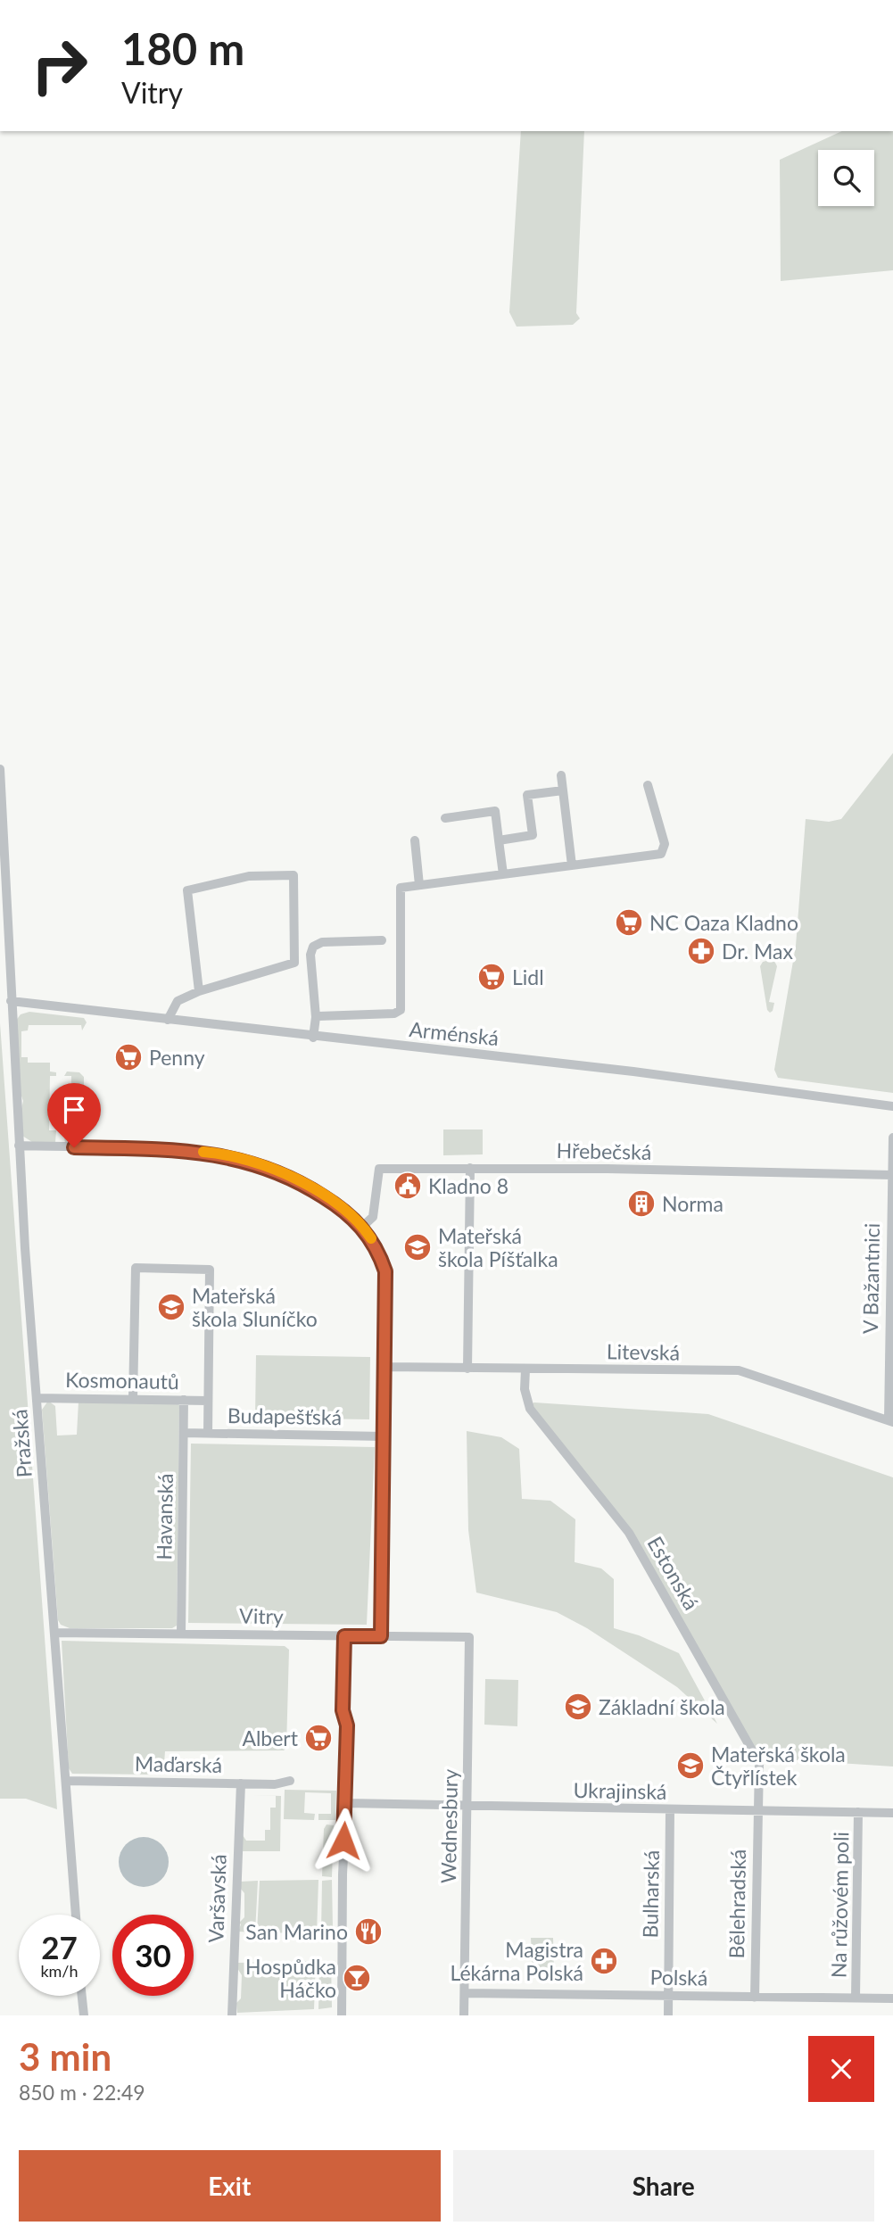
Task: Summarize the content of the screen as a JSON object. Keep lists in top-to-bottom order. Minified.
{"streets":{"street":["Arménská","Hřebečská","V Bažantnici","Litevská","Kosmonautů","Budapešťská","Pražská","Havanská","Estonská","Vitry","Maďarská","Ukrajinská","Wednesbury","Bulharská","Varšavská","Bělehradská","Na růžovém poli","Polská"]},"crossings":[["Arménská","Pražská"],["Hřebečská","V Bažantnici"],["V Bažantnici","Litevská"],["Litevská","Estonská"],["Kosmonautů","Pražská"],["Kosmonautů","Havanská"],["Budapešťská","Havanská"],["Pražská","Vitry"],["Pražská","Maďarská"],["Havanská","Vitry"],["Estonská","Ukrajinská"],["Estonská","Bělehradská"],["Vitry","Wednesbury"],["Maďarská","Varšavská"],["Ukrajinská","Wednesbury"],["Ukrajinská","Bulharská"],["Ukrajinská","Bělehradská"],["Ukrajinská","Na růžovém poli"],["Wednesbury","Polská"],["Bulharská","Polská"],["Bělehradská","Polská"],["Na růžovém poli","Polská"]],"places":{"supermarket":["NC Oaza Kladno","Lidl","Penny","Albert"],"pharmacy":["Dr. Max","Magistra Lékárna Polská"],"public building":["Kladno 8"],"building":["Norma"],"school or university":["Mateřská škola Píšťalka","Mateřská škola Sluníčko","Základní škola","Mateřská škola Čtyřlístek"],"restaurant":["San Marino"],"bar":["Hospůdka Háčko"]},"page":{"turn":["180 m","Vitry"],"speed":"27 km/h","limit":"30","heading":["3 min","850 m · 22:49"],"buttons":["Exit","Share"]}}
